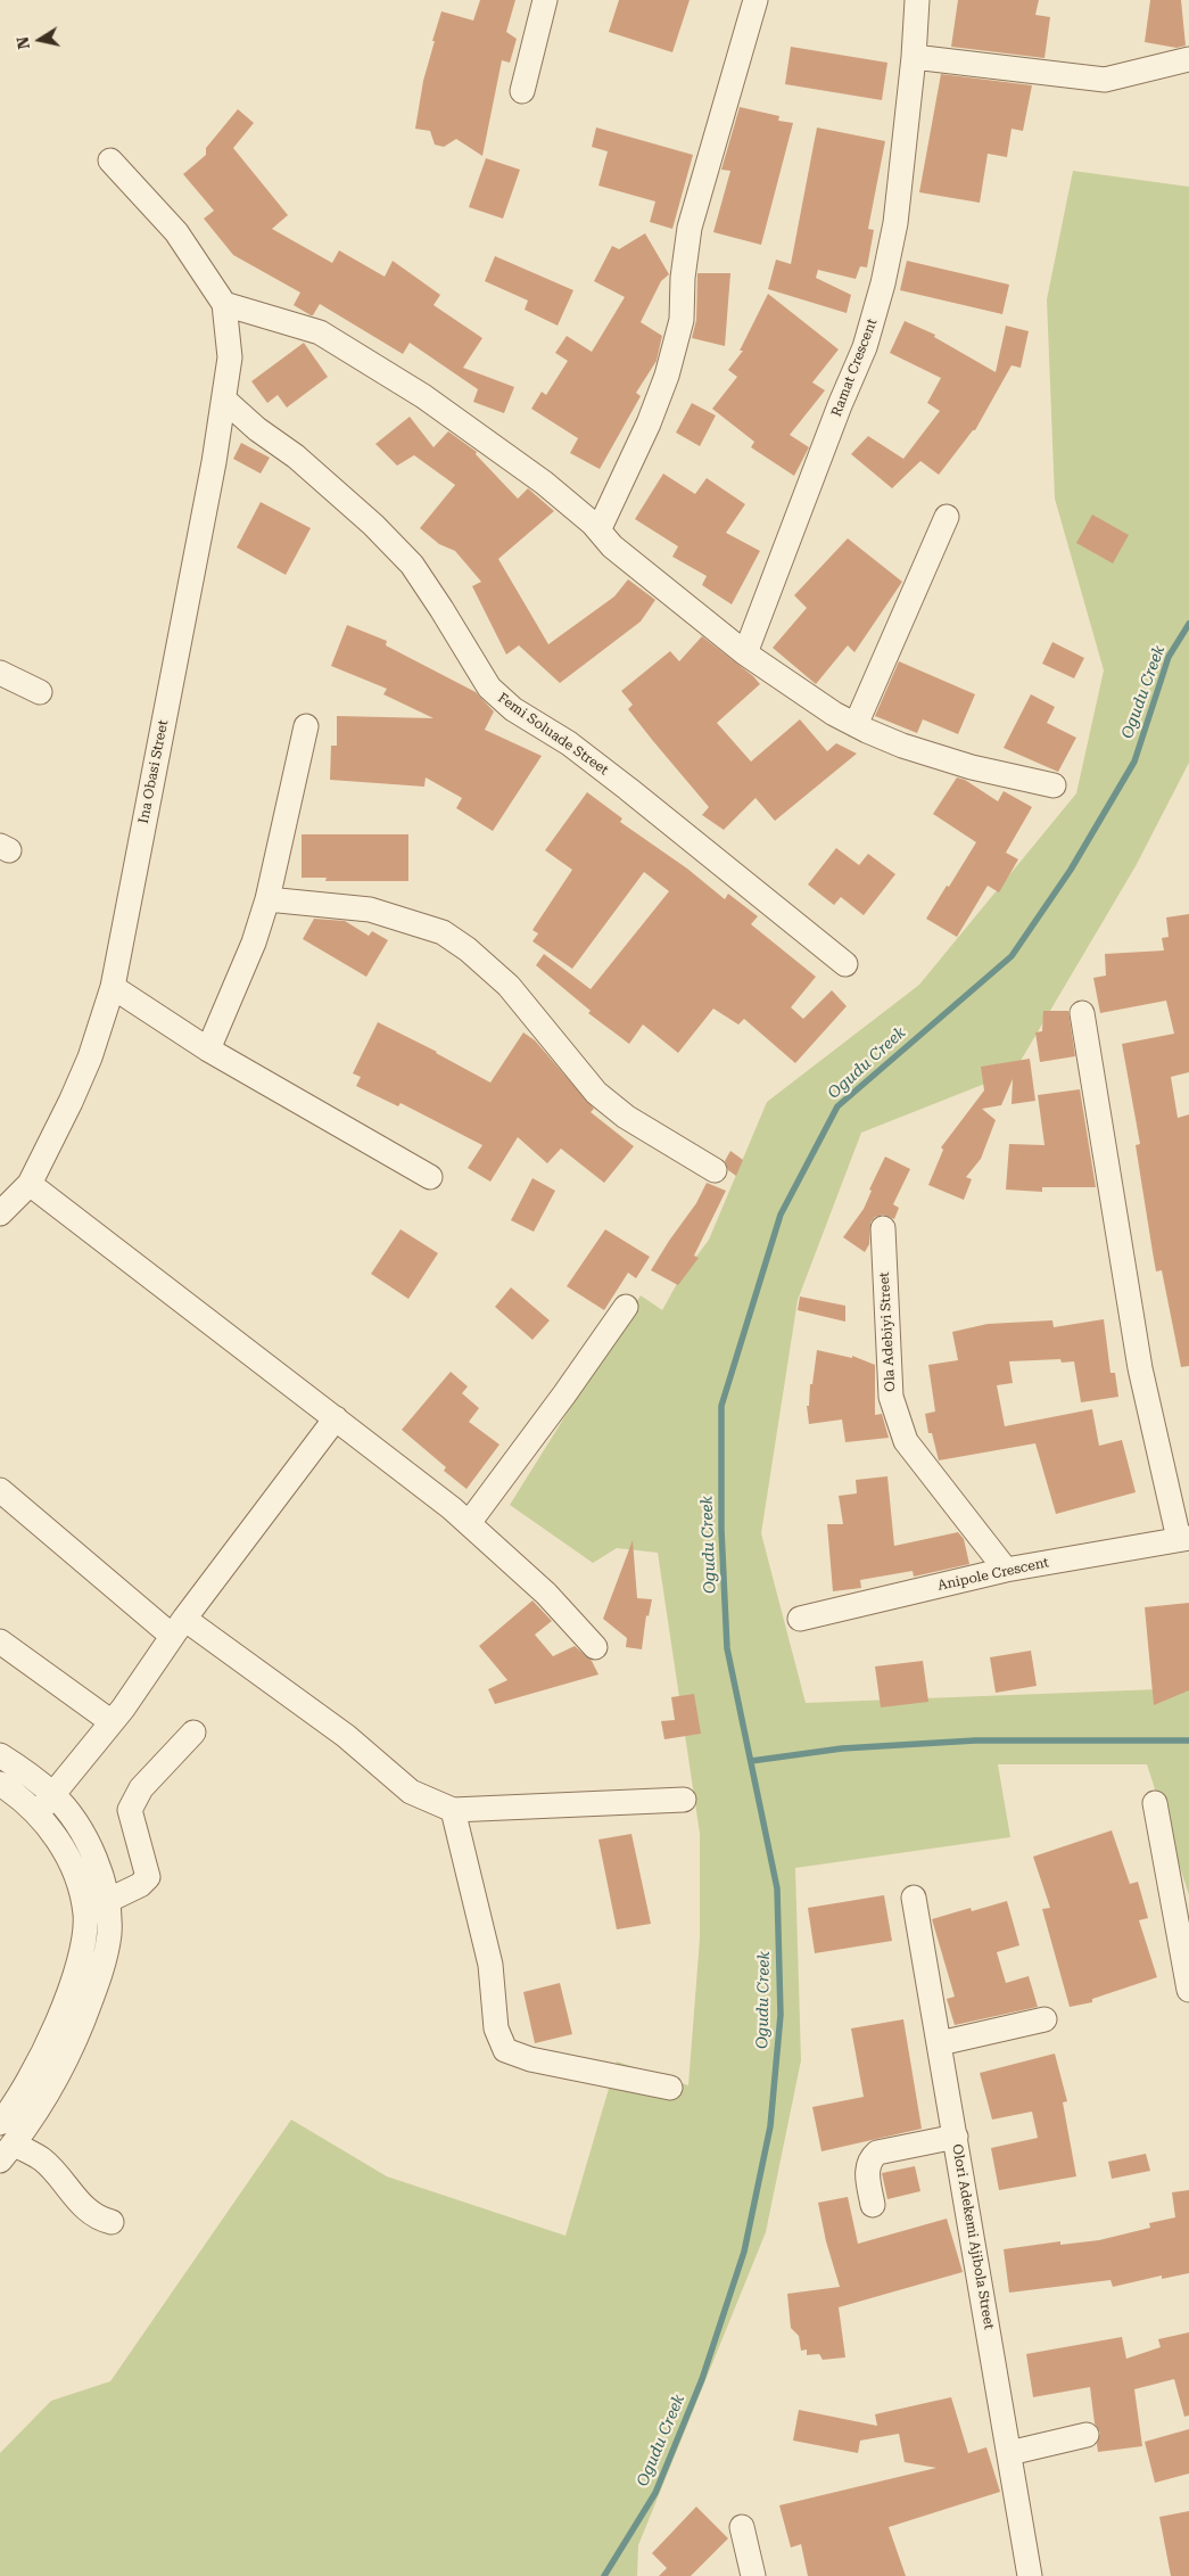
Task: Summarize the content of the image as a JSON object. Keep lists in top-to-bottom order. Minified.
{"streets":{"street":["Ramat Crescent","Femi Soluade Street","Ina Obasi Street","Ola Adebiyi Street","Anipole Crescent","Olori Adekemi Ajibola Street"]},"crossings":[["Femi Soluade Street","Ina Obasi Street"],["Ola Adebiyi Street","Anipole Crescent"]],"water":["Ogudu Creek"],"north":"left"}
